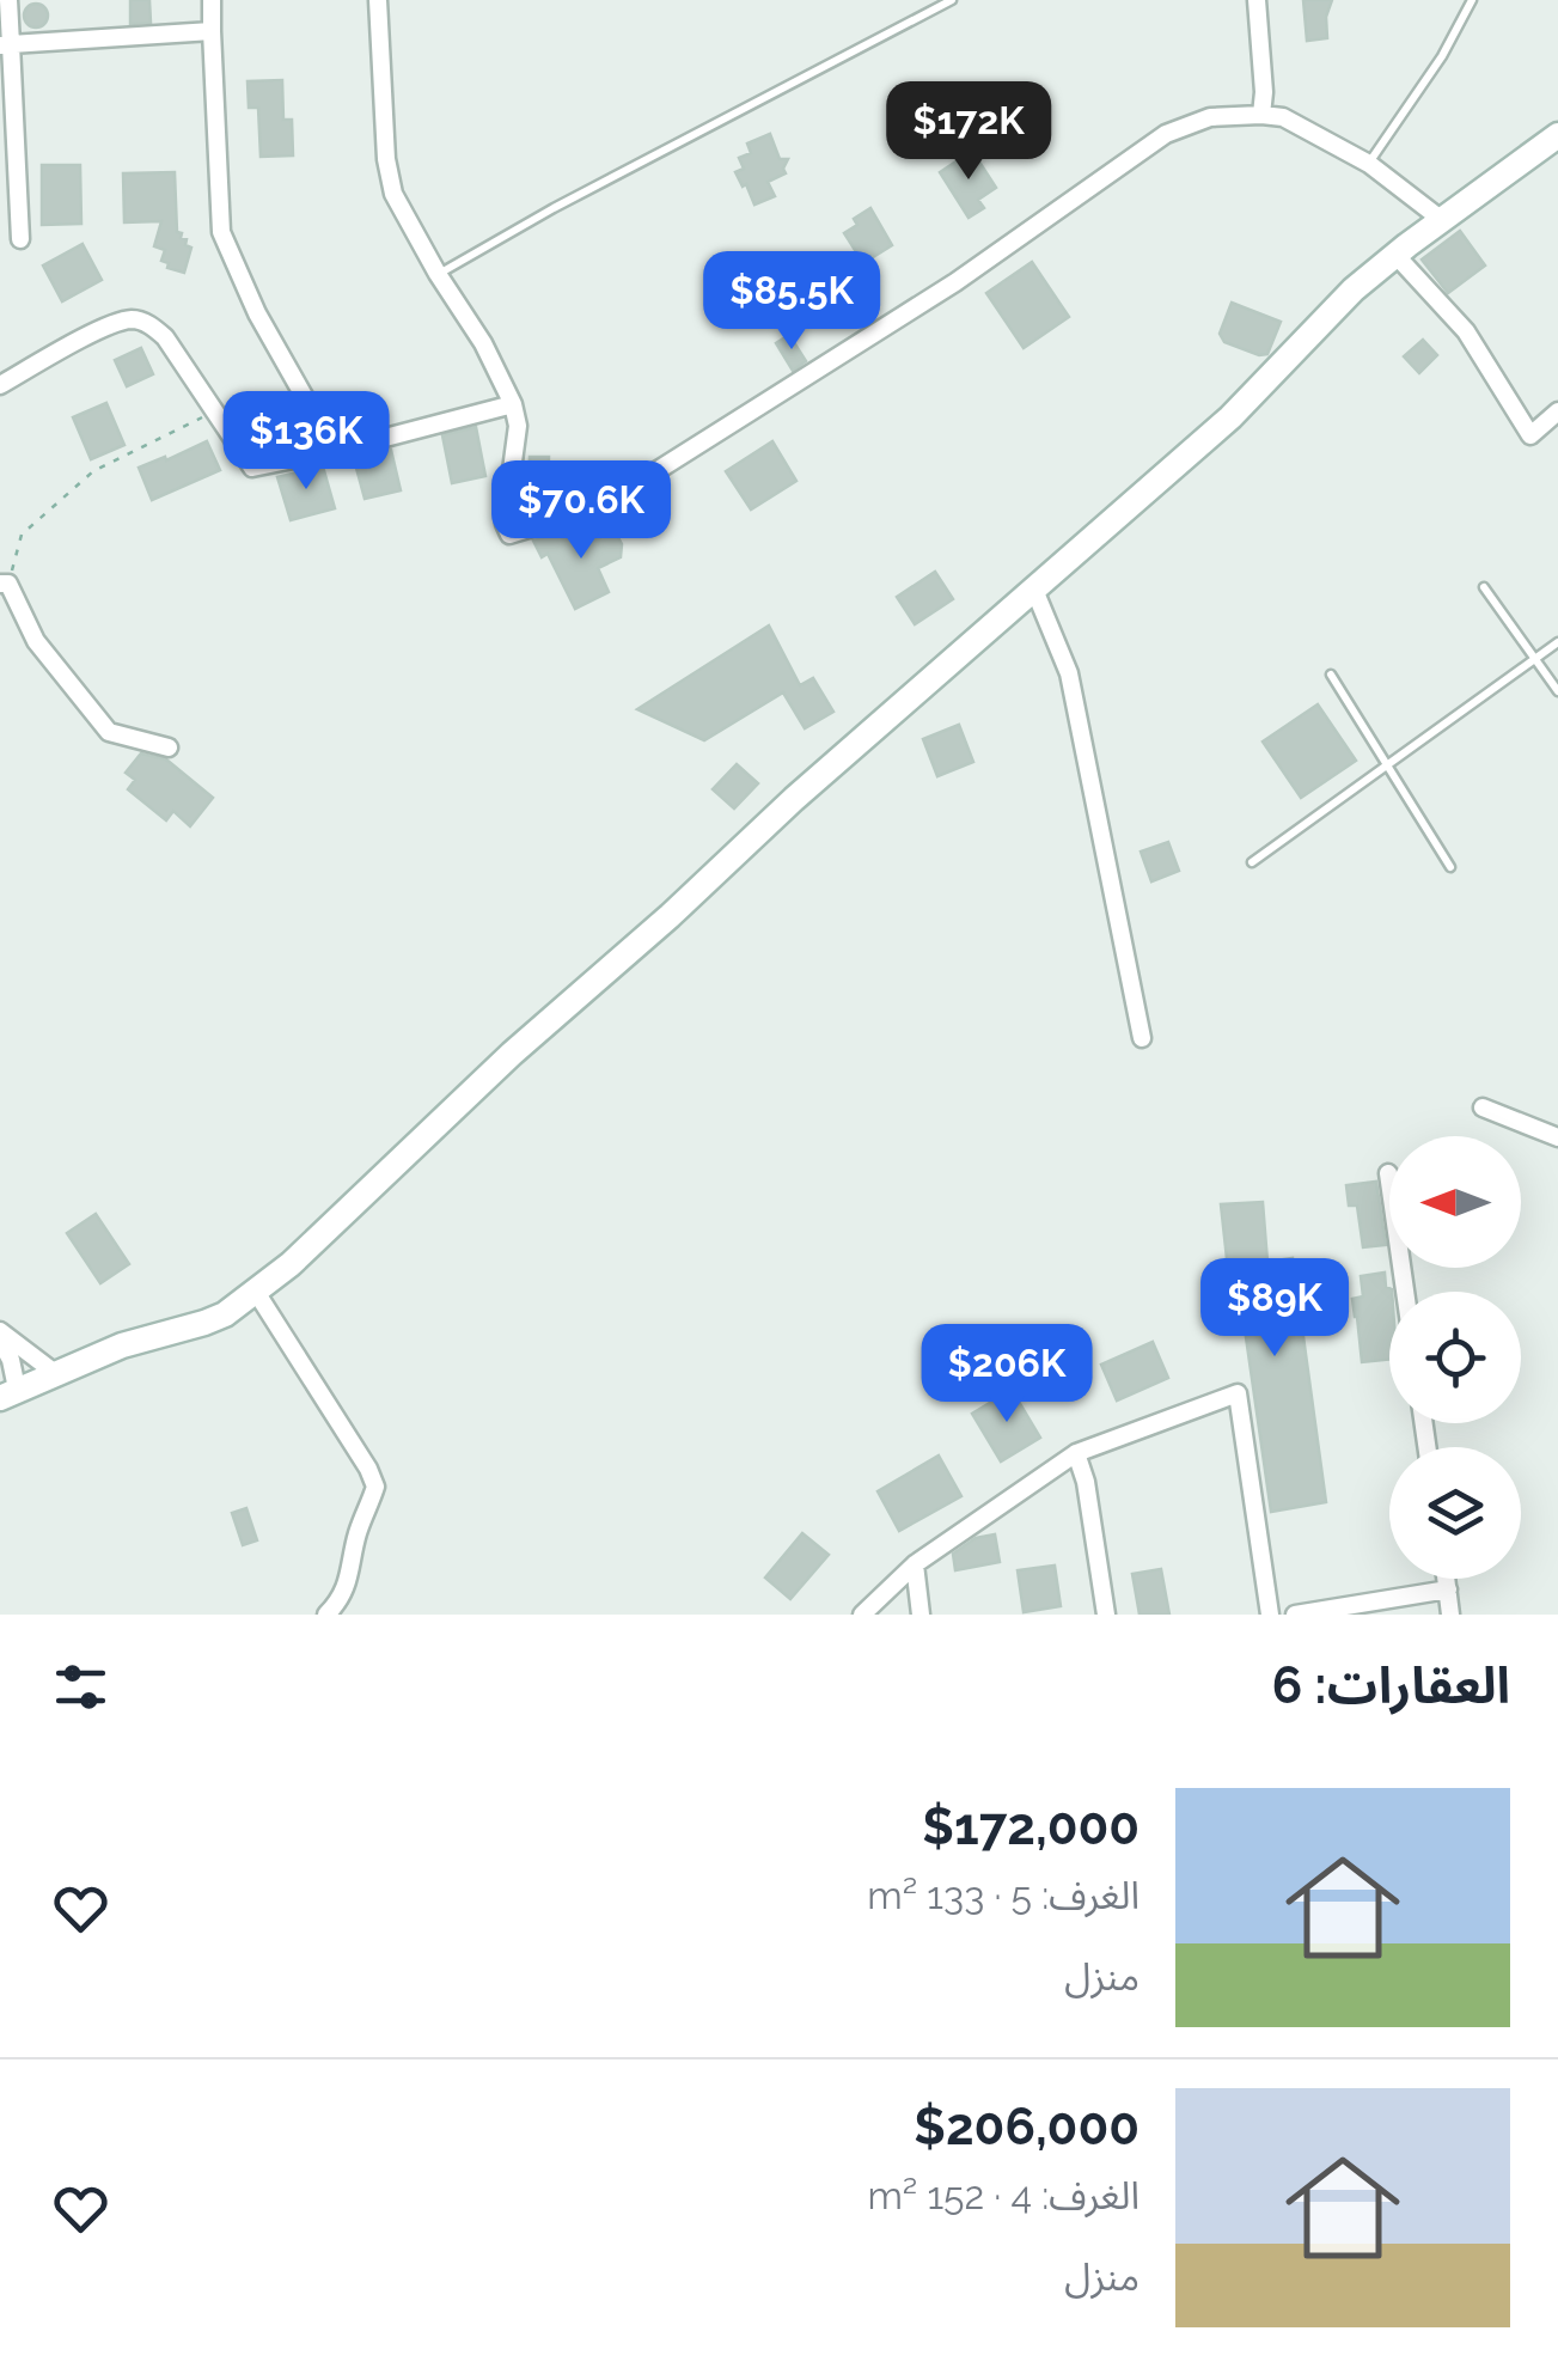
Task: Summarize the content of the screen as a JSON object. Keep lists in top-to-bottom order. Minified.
{"north":"left","page":{"price":["$172K","$85.5K","$136K","$70.6K","$89K","$206K"],"heading":"العقارات: 6","list":[{"name":"$172,000","note":"الغرف: 5 · 133 m² · منزل"},{"name":"$206,000","note":"الغرف: 4 · 152 m² · منزل"}]}}
